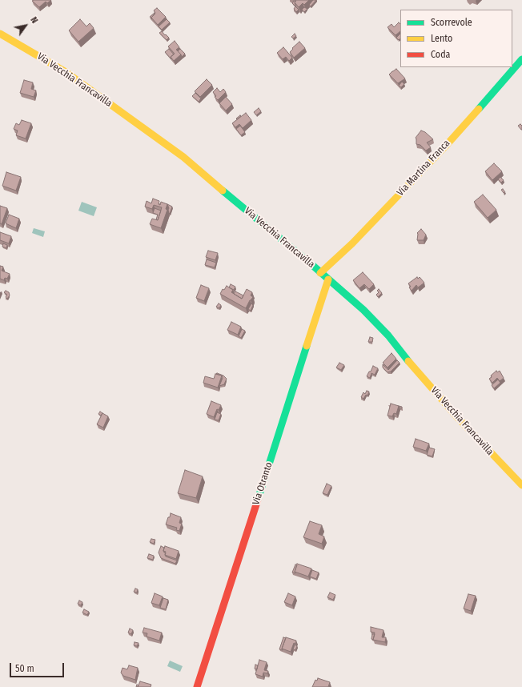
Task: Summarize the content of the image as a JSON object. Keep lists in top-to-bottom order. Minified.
{"streets":{"street":["Via Vecchia Francavilla","Via Martina Franca","Via Otranto"]},"crossings":[["Via Vecchia Francavilla","Via Martina Franca"],["Via Vecchia Francavilla","Via Otranto"]],"legend":["Scorrevole","Lento","Coda"],"scale_bar":"50 m","north":"top right"}
